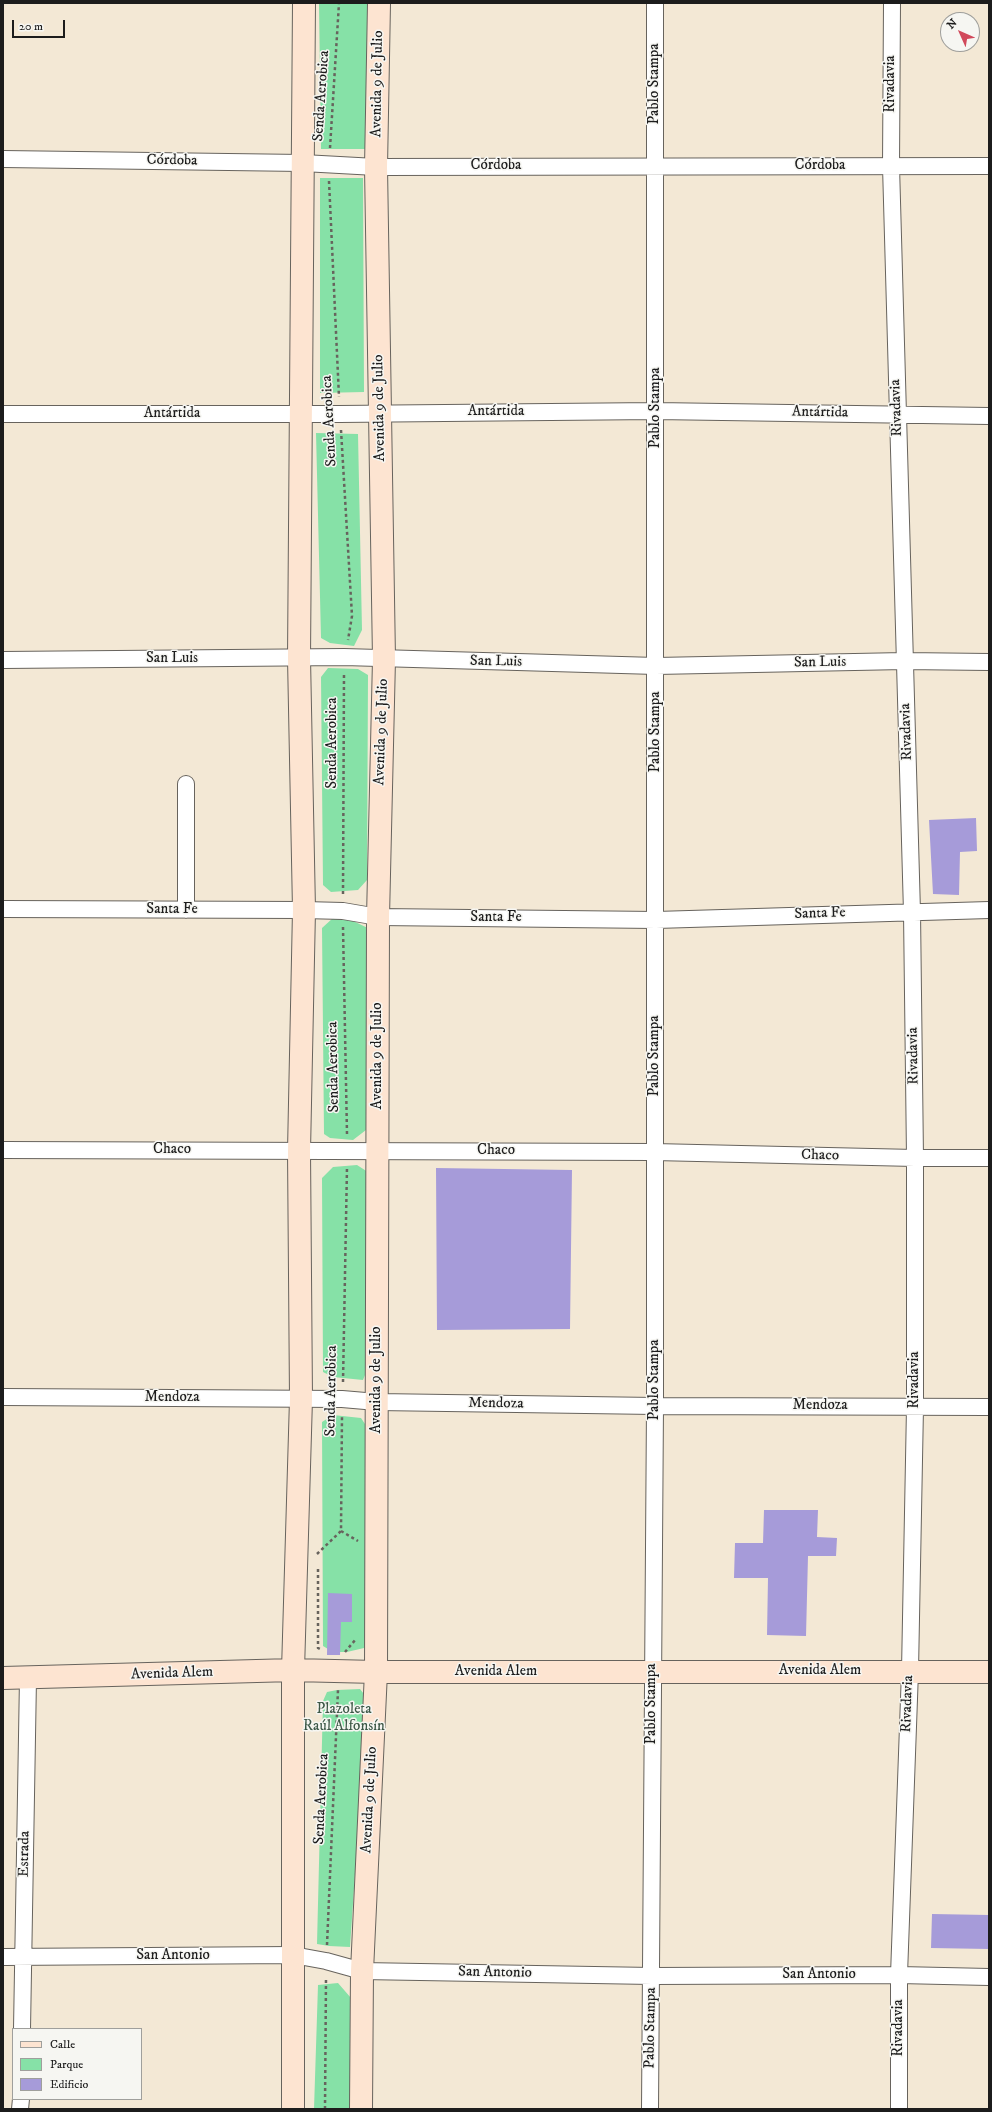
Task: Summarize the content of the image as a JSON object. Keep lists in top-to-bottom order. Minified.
{"streets":{"main road":["Avenida 9 de Julio","Avenida Alem"],"street":["Pablo Stampa","Rivadavia","Córdoba","Antártida","San Luis","Santa Fe","Chaco","Mendoza","Estrada","San Antonio"],"path":["Senda Aerobica"]},"crossings":[["Avenida 9 de Julio","Córdoba"],["Avenida 9 de Julio","Antártida"],["Avenida 9 de Julio","San Luis"],["Avenida 9 de Julio","Santa Fe"],["Avenida 9 de Julio","Chaco"],["Avenida 9 de Julio","Mendoza"],["Avenida 9 de Julio","Avenida Alem"],["Avenida 9 de Julio","San Antonio"],["Pablo Stampa","Córdoba"],["Pablo Stampa","Antártida"],["Pablo Stampa","San Luis"],["Pablo Stampa","Santa Fe"],["Pablo Stampa","Chaco"],["Pablo Stampa","Mendoza"],["Pablo Stampa","Avenida Alem"],["Pablo Stampa","San Antonio"],["Rivadavia","Córdoba"],["Rivadavia","Antártida"],["Rivadavia","San Luis"],["Rivadavia","Santa Fe"],["Rivadavia","Chaco"],["Rivadavia","Mendoza"],["Rivadavia","Avenida Alem"],["Rivadavia","San Antonio"],["Senda Aerobica","Córdoba"],["Senda Aerobica","Antártida"],["Senda Aerobica","San Luis"],["Senda Aerobica","Santa Fe"],["Senda Aerobica","Chaco"],["Senda Aerobica","Mendoza"],["Senda Aerobica","Avenida Alem"],["Senda Aerobica","San Antonio"],["Avenida Alem","Estrada"],["Estrada","San Antonio"]],"parks":["Plazoleta Raúl Alfonsín"],"legend":["Calle","Parque","Edificio"],"scale_bar":"20 m","north":"top left"}
